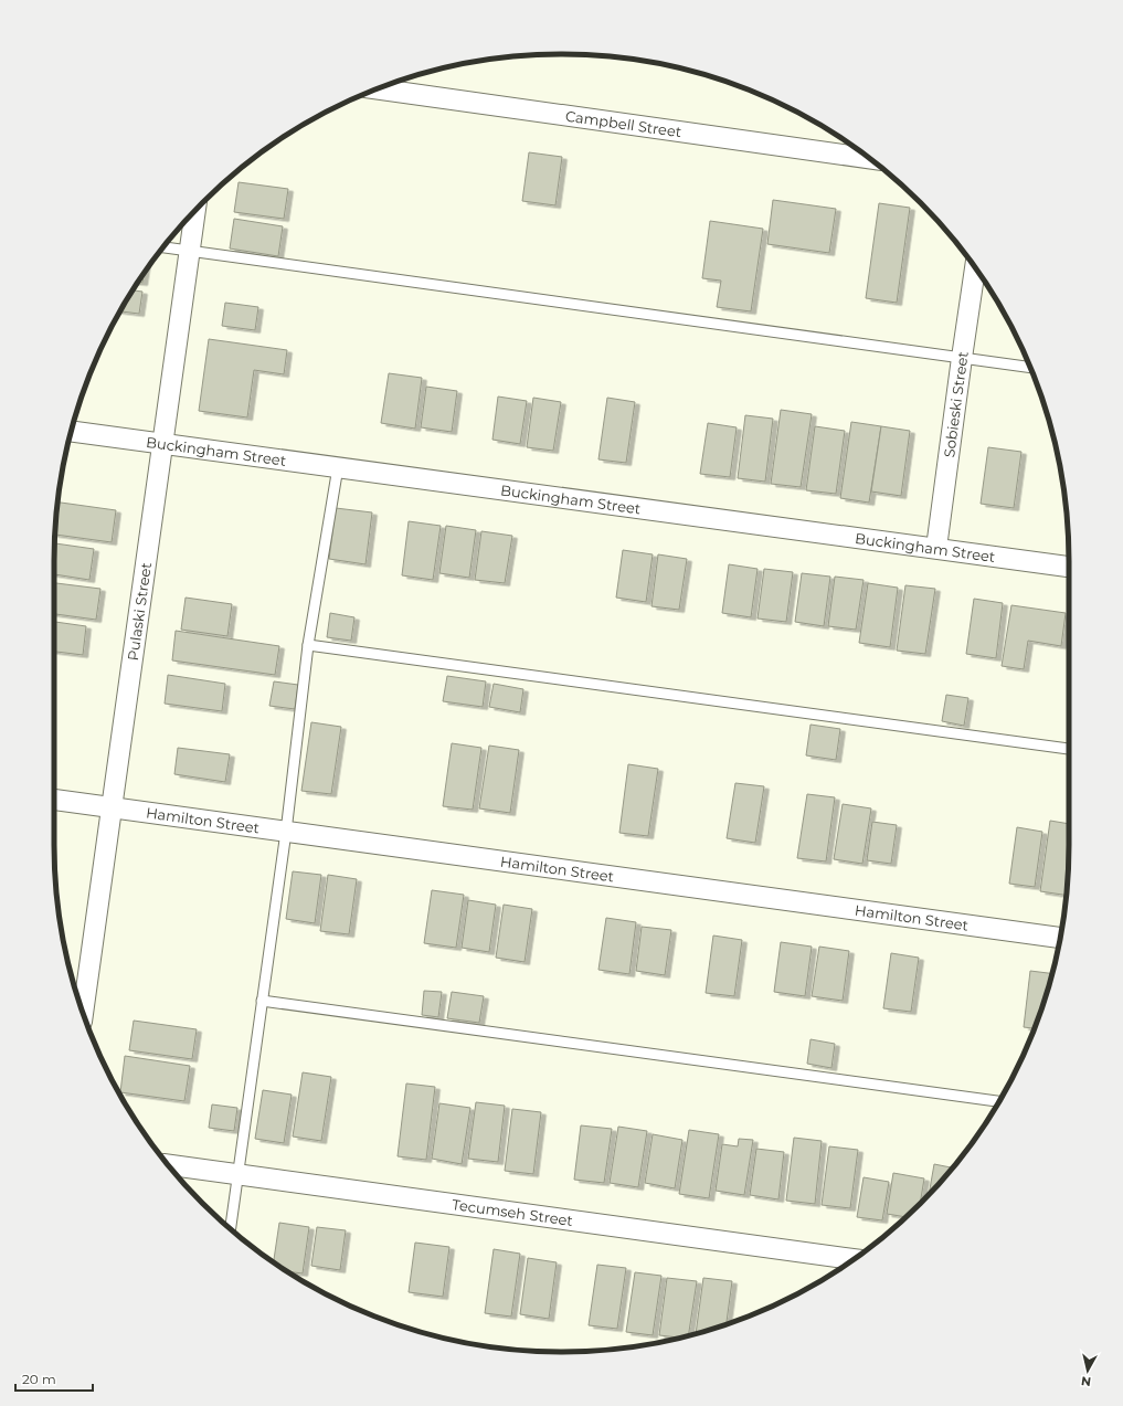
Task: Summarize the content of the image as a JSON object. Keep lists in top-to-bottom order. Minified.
{"streets":{"street":["Campbell Street","Sobieski Street","Buckingham Street","Pulaski Street","Hamilton Street","Tecumseh Street"]},"crossings":[["Sobieski Street","Buckingham Street"],["Buckingham Street","Pulaski Street"],["Pulaski Street","Hamilton Street"]],"scale_bar":"20 m","north":"bottom"}
